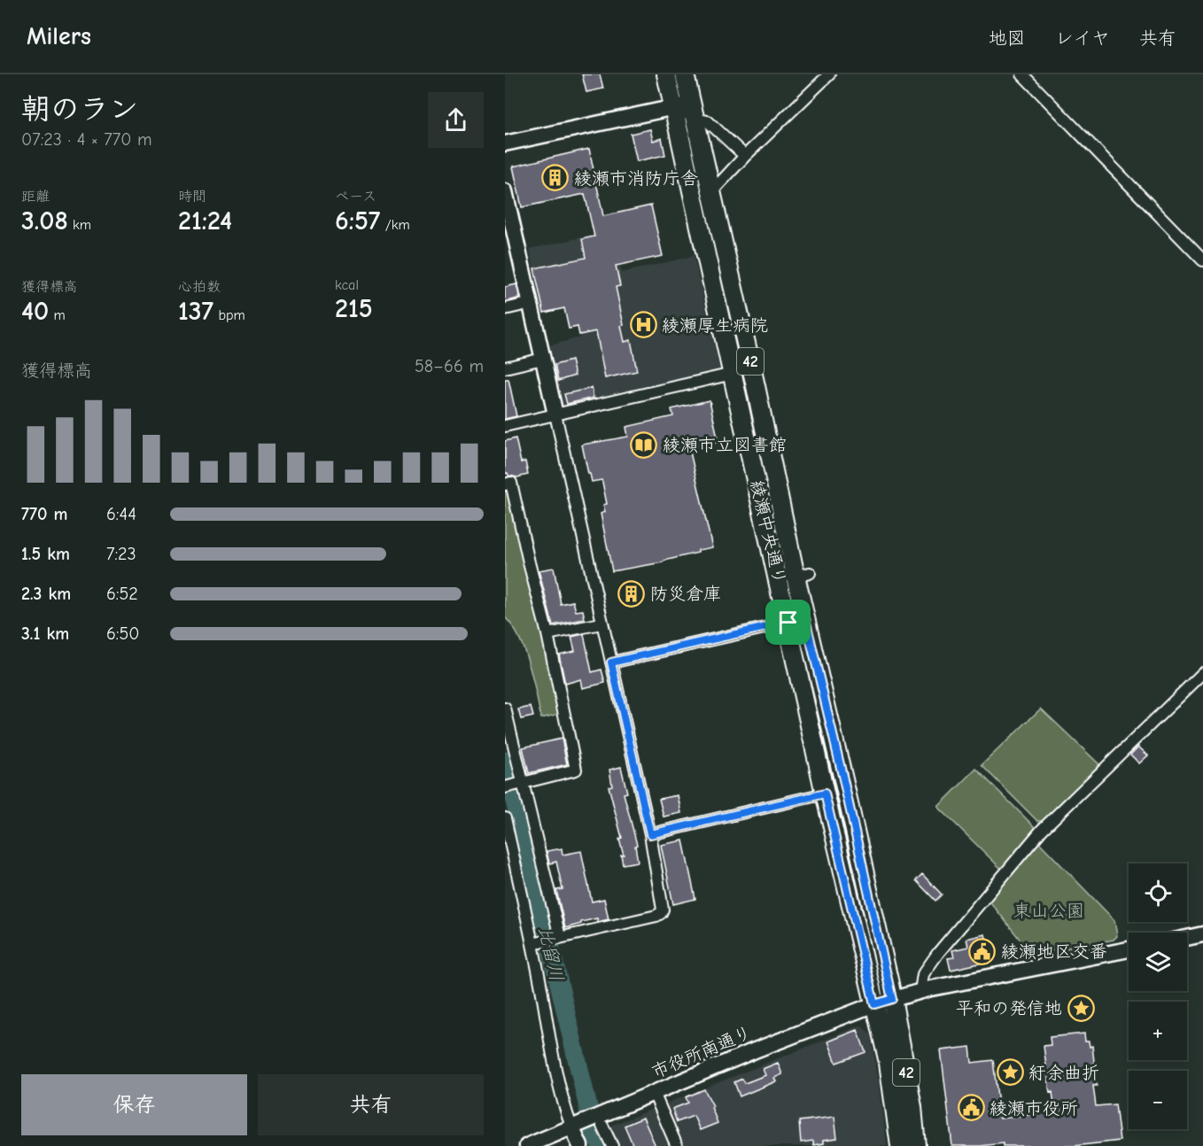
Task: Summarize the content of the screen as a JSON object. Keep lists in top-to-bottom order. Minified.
{"streets":{"main road":["42","綾瀬中央通り"],"street":["市役所南通り"]},"crossings":[["綾瀬中央通り","市役所南通り"]],"water":["比留川"],"parks":["東山公園"],"places":{"building":["綾瀬市消防庁舎","防災倉庫"],"hospital":["綾瀬厚生病院"],"library":["綾瀬市立図書館"],"public building":["綾瀬地区交番","綾瀬市役所"],"place":["平和の発信地","紆余曲折"]},"page":{"header":"Milers","nav":["地図","レイヤ","共有"],"heading":["朝のラン","07:23 · 4 × 770 m"],"stats":[["距離","3.08 km"],["時間","21:24"],["ペース","6:57 /km"],["獲得標高","40 m"],["心拍数","137 bpm"],["kcal","215"]],"chart":["獲得標高","58–66 m"],"list":[{"name":"770 m","note":"6:44"},{"name":"1.5 km","note":"7:23"},{"name":"2.3 km","note":"6:52"},{"name":"3.1 km","note":"6:50"}],"map_buttons":["+","−"],"buttons":["保存","共有"]}}
